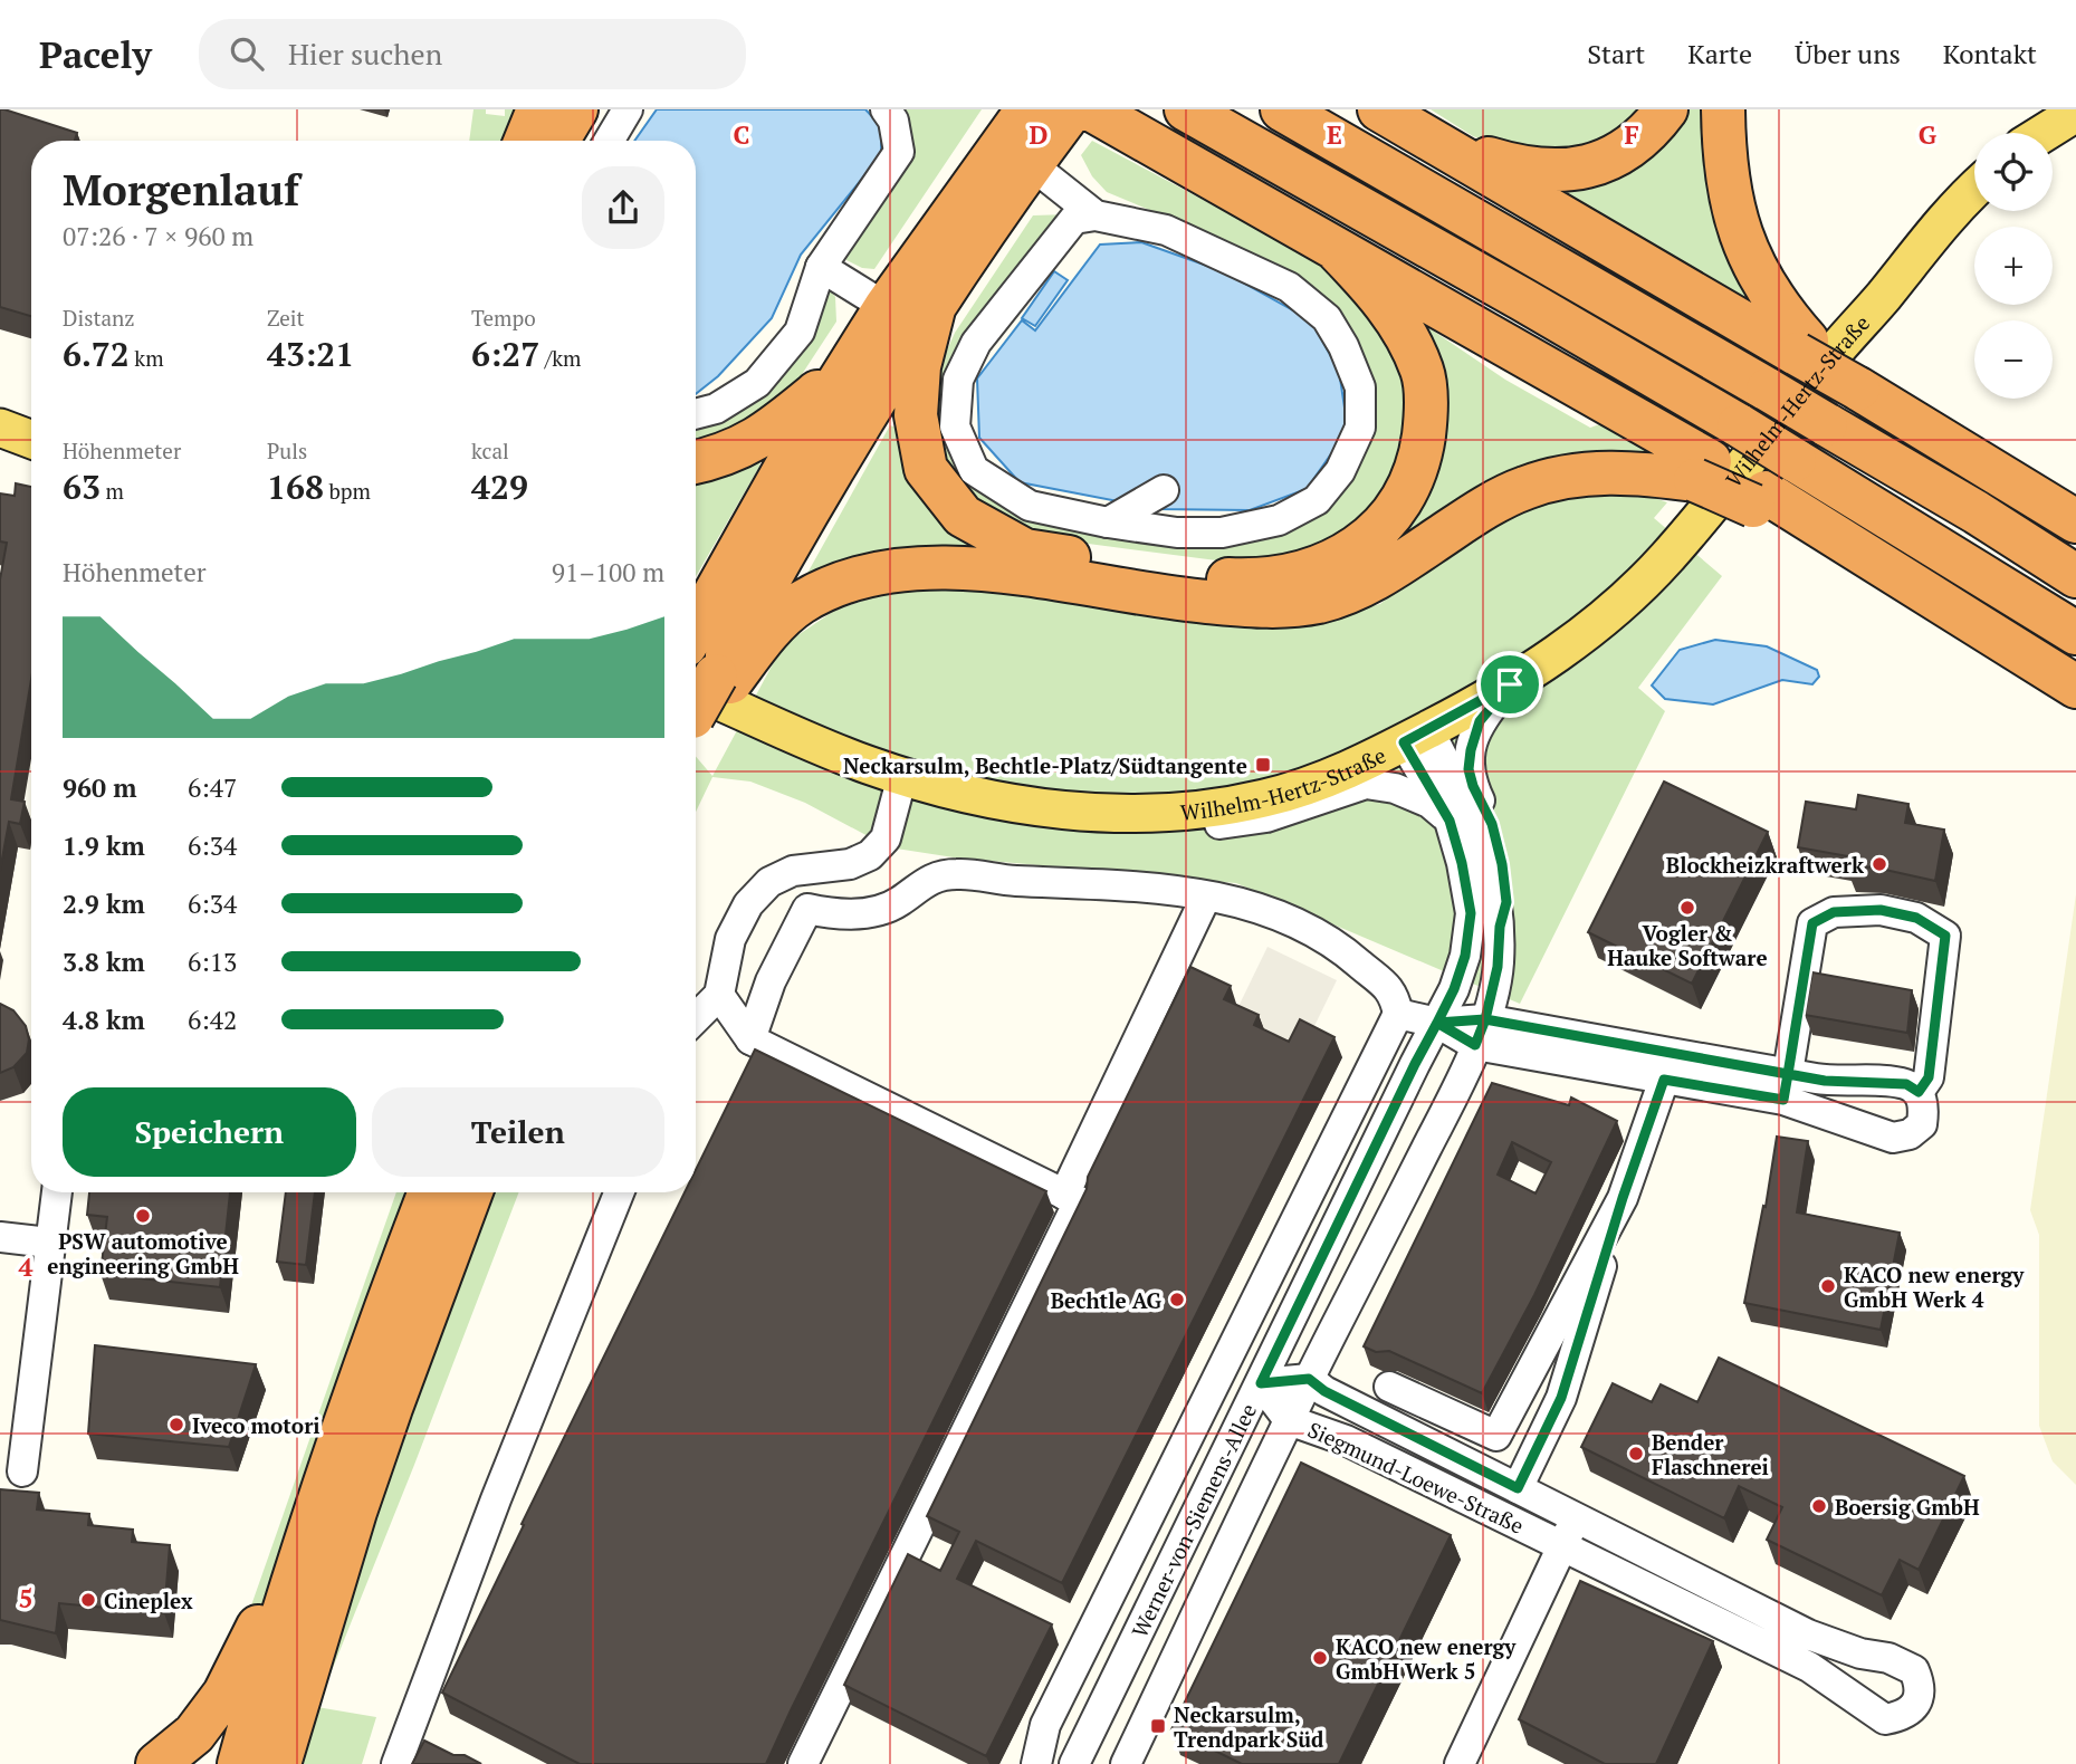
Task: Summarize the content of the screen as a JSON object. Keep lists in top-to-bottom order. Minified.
{"streets":{"main road":["Wilhelm-Hertz-Straße"],"street":["Siegmund-Loewe-Straße","Werner-von-Siemens-Allee"]},"crossings":[["Wilhelm-Hertz-Straße","Werner-von-Siemens-Allee"],["Siegmund-Loewe-Straße","Werner-von-Siemens-Allee"]],"places":{"transit":["Neckarsulm, Bechtle-Platz/Südtangente","Neckarsulm, Trendpark Süd"],"other":["Blockheizkraftwerk","Vogler & Hauke Software","PSW automotive engineering GmbH","KACO new energy GmbH Werk 4","Bechtle AG","Iveco motori","Bender Flaschnerei","Boersig GmbH","Cineplex","KACO new energy GmbH Werk 5"]},"page":{"header":"Pacely","search":"Hier suchen","nav":["Start","Karte","Über uns","Kontakt"],"map_buttons":["+","−"],"heading":["Morgenlauf","07:26 · 7 × 960 m"],"stats":[["Distanz","6.72 km"],["Zeit","43:21"],["Tempo","6:27 /km"],["Höhenmeter","63 m"],["Puls","168 bpm"],["kcal","429"]],"chart":["Höhenmeter","91–100 m"],"list":[{"name":"960 m","note":"6:47"},{"name":"1.9 km","note":"6:34"},{"name":"2.9 km","note":"6:34"},{"name":"3.8 km","note":"6:13"},{"name":"4.8 km","note":"6:42"}],"buttons":["Speichern","Teilen"]},"grid":{"columns":["C","D","E","F","G"],"rows":["4","5"]}}
